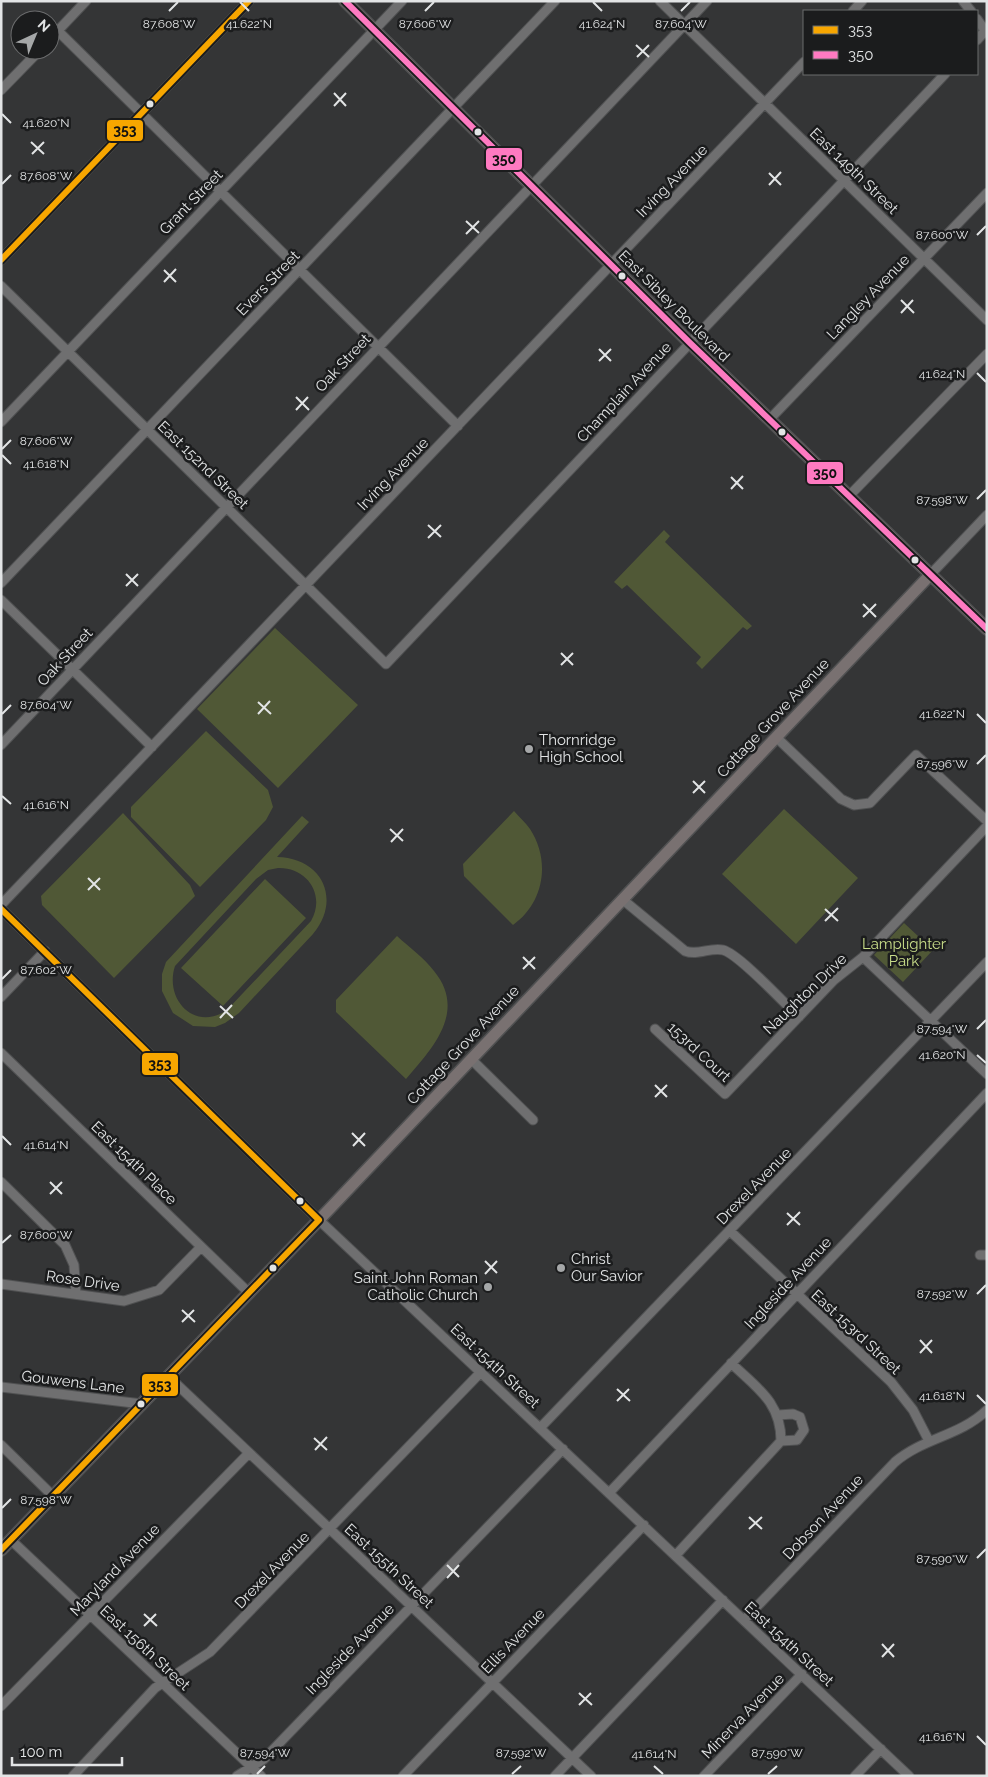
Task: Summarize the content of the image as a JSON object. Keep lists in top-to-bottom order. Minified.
{"streets":{"main road":["East Sibley Boulevard","Cottage Grove Avenue"],"street":["East 149th Street","Irving Avenue","Grant Street","Evers Street","Langley Avenue","Oak Street","Champlain Avenue","East 152nd Street","Naughton Drive","153rd Court","East 154th Place","Drexel Avenue","Rose Drive","Ingleside Avenue","East 153rd Street","East 154th Street","Gouwens Lane","Dobson Avenue","East 155th Street","Maryland Avenue","Ellis Avenue","East 156th Street","Minerva Avenue"]},"crossings":[["East 149th Street","Irving Avenue"],["East 149th Street","Langley Avenue"],["East 149th Street","Oak Street"],["East 149th Street","Champlain Avenue"],["Irving Avenue","East Sibley Boulevard"],["Irving Avenue","East 152nd Street"],["Grant Street","East Sibley Boulevard"],["Grant Street","East 152nd Street"],["Evers Street","East Sibley Boulevard"],["Evers Street","East 152nd Street"],["Langley Avenue","East Sibley Boulevard"],["East Sibley Boulevard","Oak Street"],["East Sibley Boulevard","Champlain Avenue"],["East Sibley Boulevard","Cottage Grove Avenue"],["Oak Street","East 152nd Street"],["Champlain Avenue","East 152nd Street"],["Cottage Grove Avenue","East 154th Place"],["Cottage Grove Avenue","East 154th Street"],["Cottage Grove Avenue","Gouwens Lane"],["Cottage Grove Avenue","East 155th Street"],["Cottage Grove Avenue","East 156th Street"],["Naughton Drive","153rd Court"],["East 154th Place","Rose Drive"],["Drexel Avenue","East 153rd Street"],["Drexel Avenue","East 154th Street"],["Drexel Avenue","East 155th Street"],["Drexel Avenue","East 156th Street"],["Ingleside Avenue","East 153rd Street"],["Ingleside Avenue","East 154th Street"],["Ingleside Avenue","East 155th Street"],["Ingleside Avenue","East 156th Street"],["East 153rd Street","Dobson Avenue"],["East 154th Street","Dobson Avenue"],["East 154th Street","Ellis Avenue"],["East 154th Street","Minerva Avenue"],["East 155th Street","Maryland Avenue"],["East 155th Street","Ellis Avenue"],["Maryland Avenue","East 156th Street"]],"parks":["Lamplighter Park"],"places":["Thornridge High School","Christ Our Savior","Saint John Roman Catholic Church"],"lines":["transit line 353","transit line 350"],"legend":["353","350"],"scale_bar":"100 m","north":"top right","coordinates":["41.622°N","41.624°N","87.608°W","87.606°W","87.604°W","41.620°N","87.600°W","41.618°N","87.598°W","87.596°W","41.616°N","87.602°W","87.594°W","41.614°N","87.592°W","87.590°W"]}
